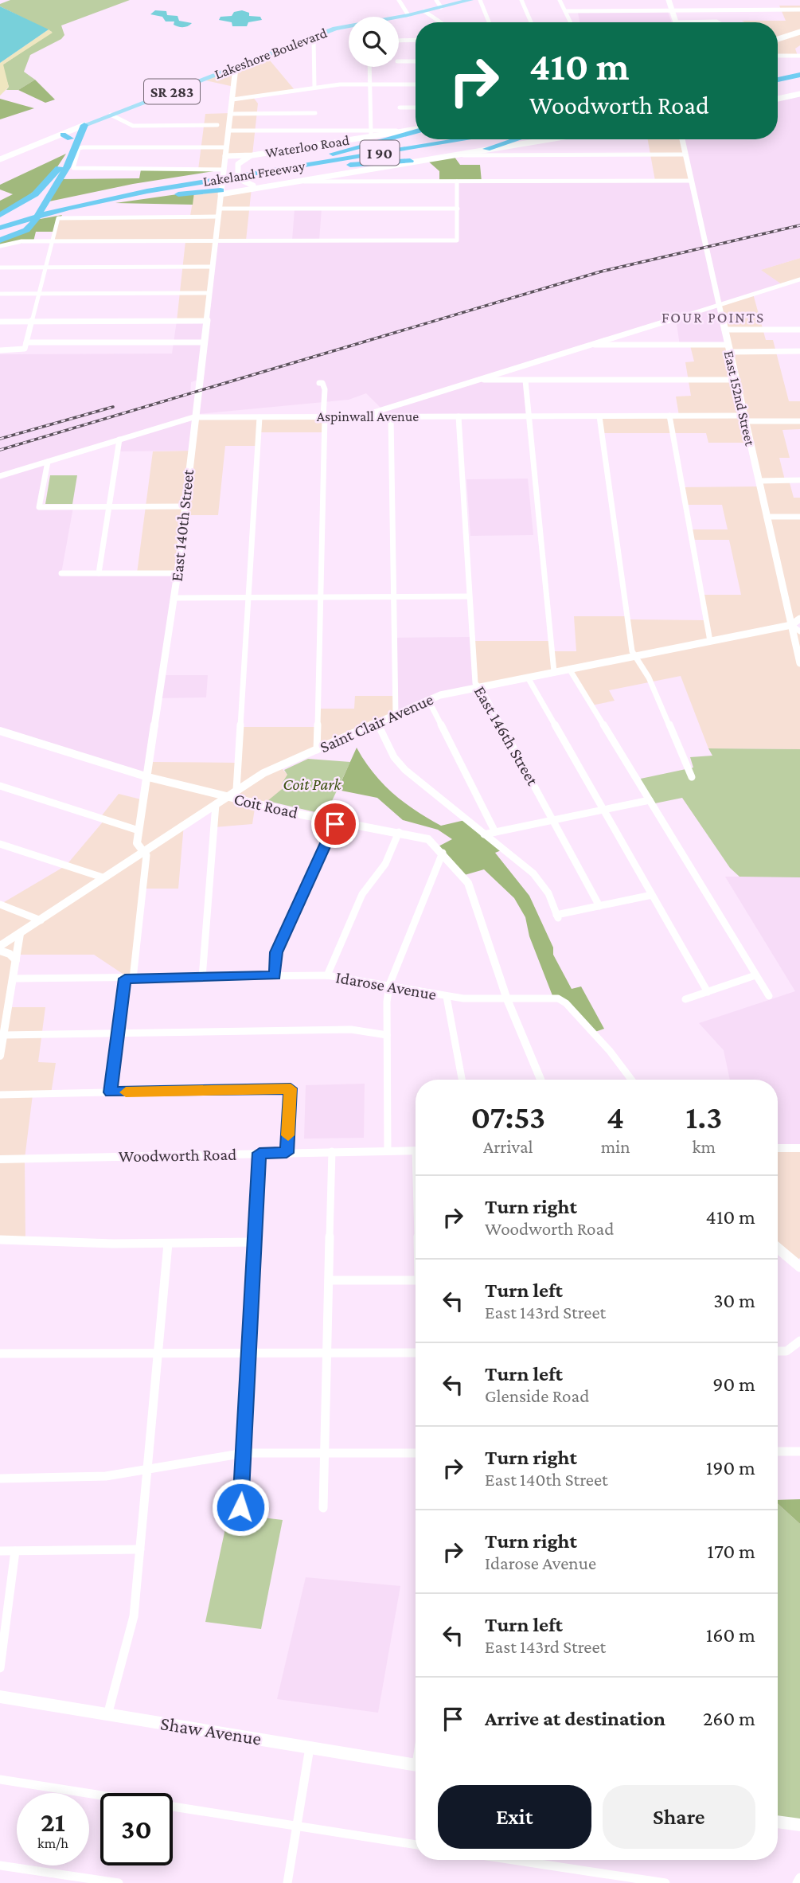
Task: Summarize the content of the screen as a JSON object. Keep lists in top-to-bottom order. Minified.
{"streets":{"highway":["SR 283","I 90","Lakeland Freeway"],"main road":["Lakeshore Boulevard","Shaw Avenue"],"street":["Waterloo Road","East 152nd Street","Aspinwall Avenue","East 140th Street","Saint Clair Avenue","East 146th Street","Coit Road","Idarose Avenue","Woodworth Road"]},"crossings":[["Lakeshore Boulevard","SR 283"],["Lakeshore Boulevard","East 140th Street"],["Waterloo Road","East 140th Street"],["East 152nd Street","Aspinwall Avenue"],["East 152nd Street","Saint Clair Avenue"],["Aspinwall Avenue","East 140th Street"],["Aspinwall Avenue","East 146th Street"],["East 140th Street","Saint Clair Avenue"],["East 140th Street","Coit Road"],["East 140th Street","Idarose Avenue"],["Saint Clair Avenue","East 146th Street"],["Saint Clair Avenue","Coit Road"],["Coit Road","Idarose Avenue"]],"districts":["FOUR POINTS"],"parks":["Coit Park"],"page":{"turn":["410 m","Woodworth Road"],"eta":["07:53","Arrival","4","min","1.3","km"],"list":[{"name":"Turn right","note":"Woodworth Road","value":"410 m"},{"name":"Turn left","note":"East 143rd Street","value":"30 m"},{"name":"Turn left","note":"Glenside Road","value":"90 m"},{"name":"Turn right","note":"East 140th Street","value":"190 m"},{"name":"Turn right","note":"Idarose Avenue","value":"170 m"},{"name":"Turn left","note":"East 143rd Street","value":"160 m"},{"name":"Arrive at destination","value":"260 m"}],"buttons":["Exit","Share"],"speed":"21 km/h","limit":"30"}}
